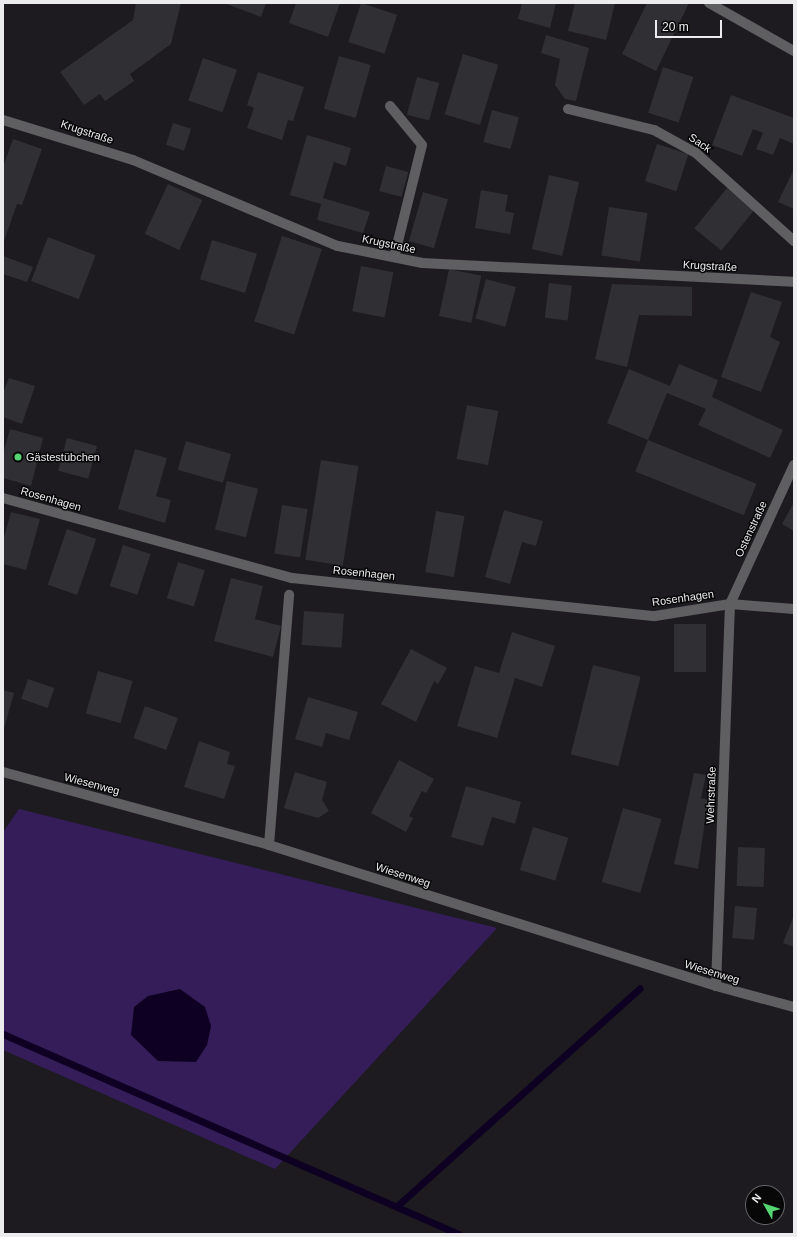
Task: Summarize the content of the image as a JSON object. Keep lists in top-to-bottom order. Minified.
{"streets":{"street":["Krugstraße","Sack","Rosenhagen","Ostenstraße","Wiesenweg","Wehrstraße"]},"crossings":[["Rosenhagen","Ostenstraße"],["Rosenhagen","Wehrstraße"],["Ostenstraße","Wehrstraße"],["Wiesenweg","Wehrstraße"]],"places":["Gästestübchen"],"scale_bar":"20 m","north":"top left"}
